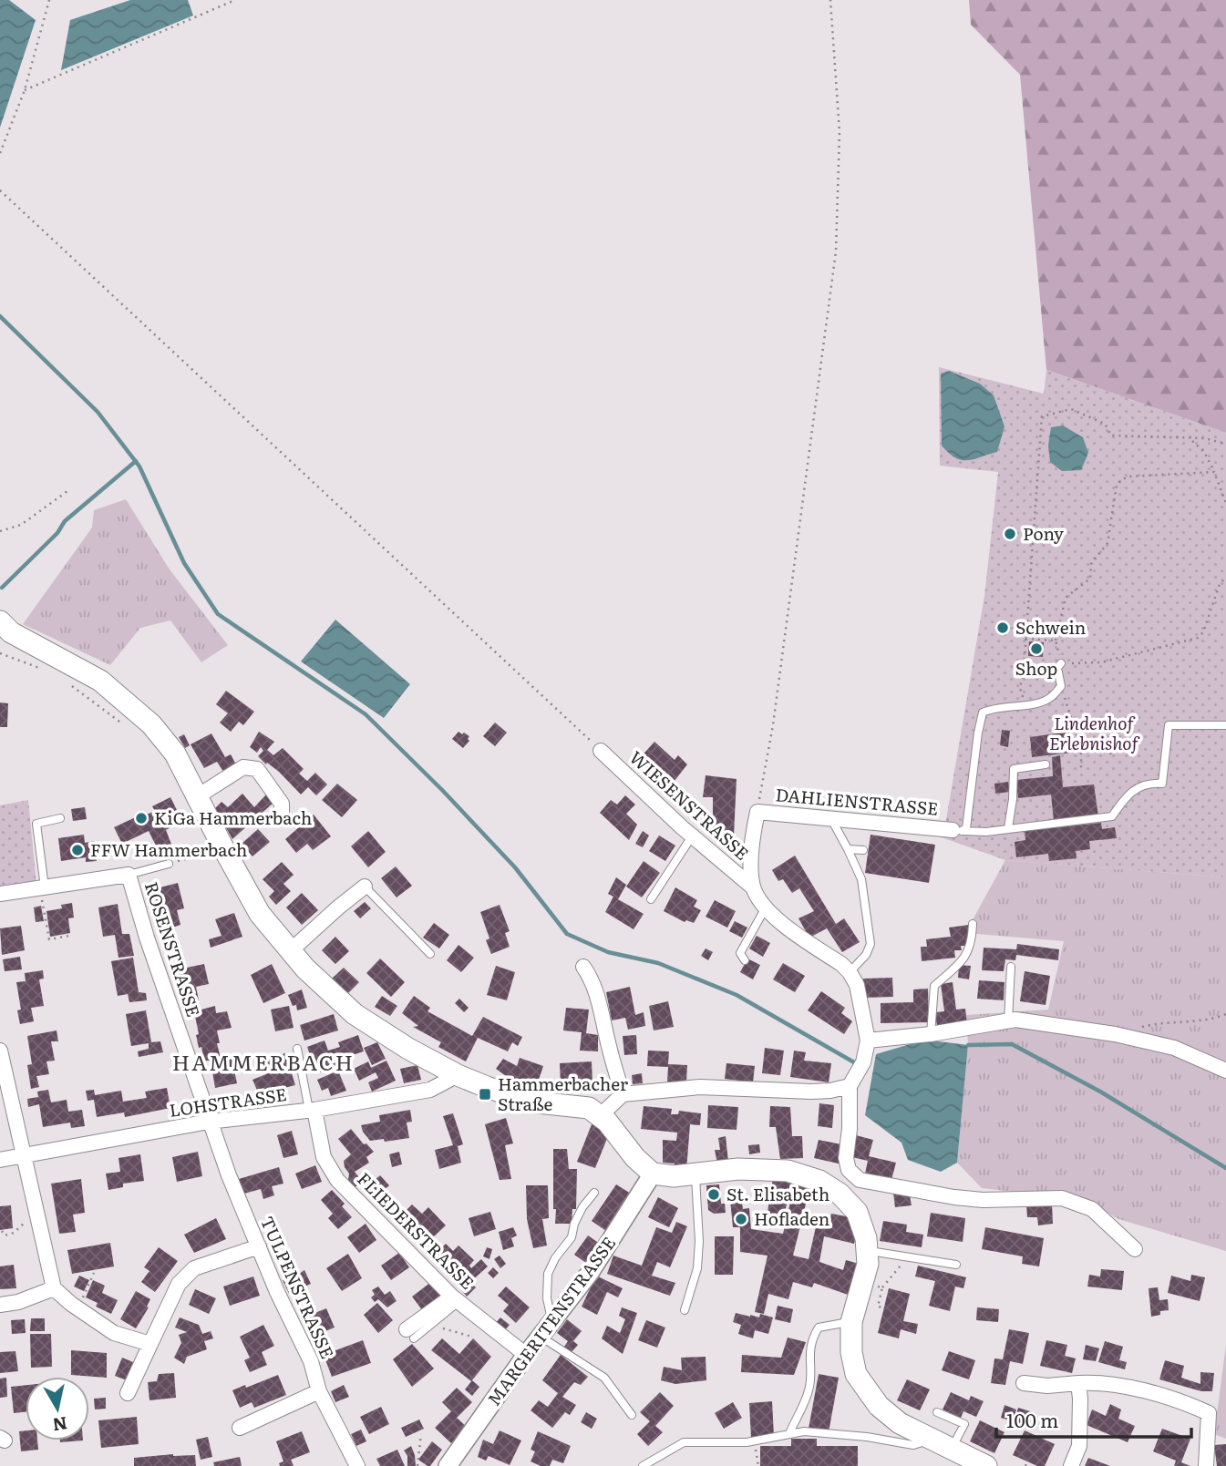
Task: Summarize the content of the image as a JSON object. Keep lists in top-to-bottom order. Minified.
{"streets":{"street":["DAHLIENSTRASSE","WIESENSTRASSE","ROSENSTRASSE","LOHSTRASSE","FLIEDERSTRASSE","TULPENSTRASSE","MARGERITENSTRASSE"]},"crossings":[["ROSENSTRASSE","LOHSTRASSE"],["ROSENSTRASSE","TULPENSTRASSE"],["LOHSTRASSE","FLIEDERSTRASSE"],["LOHSTRASSE","TULPENSTRASSE"],["FLIEDERSTRASSE","MARGERITENSTRASSE"]],"districts":["HAMMERBACH"],"parks":["Lindenhof Erlebnishof"],"places":{"other":["Pony","Schwein","Shop","KiGa Hammerbach","FFW Hammerbach","St. Elisabeth","Hofladen"],"transit":["Hammerbacher Straße"]},"scale_bar":"100 m","north":"bottom"}
